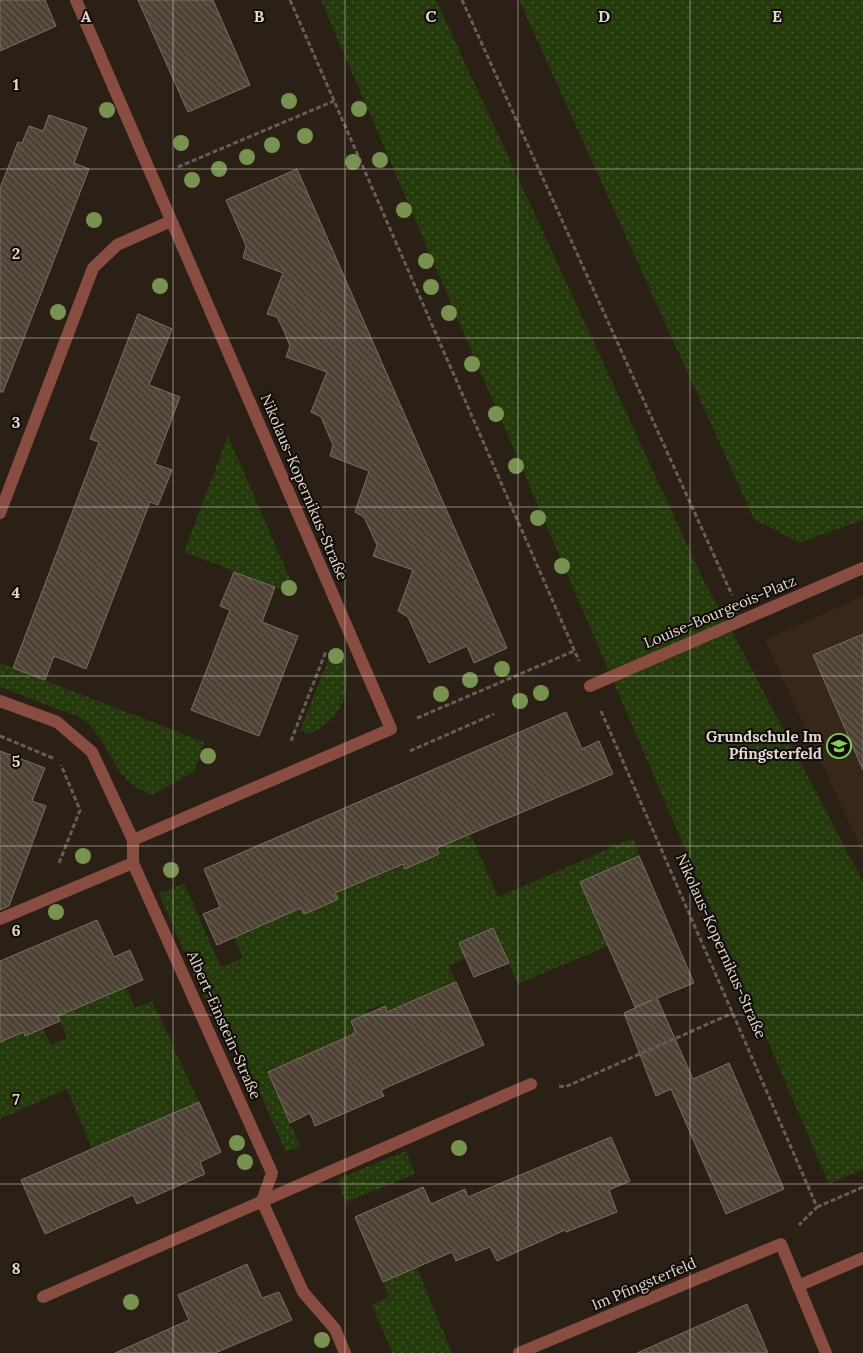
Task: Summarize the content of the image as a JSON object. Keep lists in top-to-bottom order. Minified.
{"streets":{"street":["Nikolaus-Kopernikus-Straße","Louise-Bourgeois-Platz","Albert-Einstein-Straße","Im Pfingsterfeld"]},"crossings":[["Nikolaus-Kopernikus-Straße","Louise-Bourgeois-Platz"]],"places":{"school or university":["Grundschule Im Pfingsterfeld"]},"grid":{"columns":["A","B","C","D","E"],"rows":["1","2","3","4","5","6","7","8"]}}
